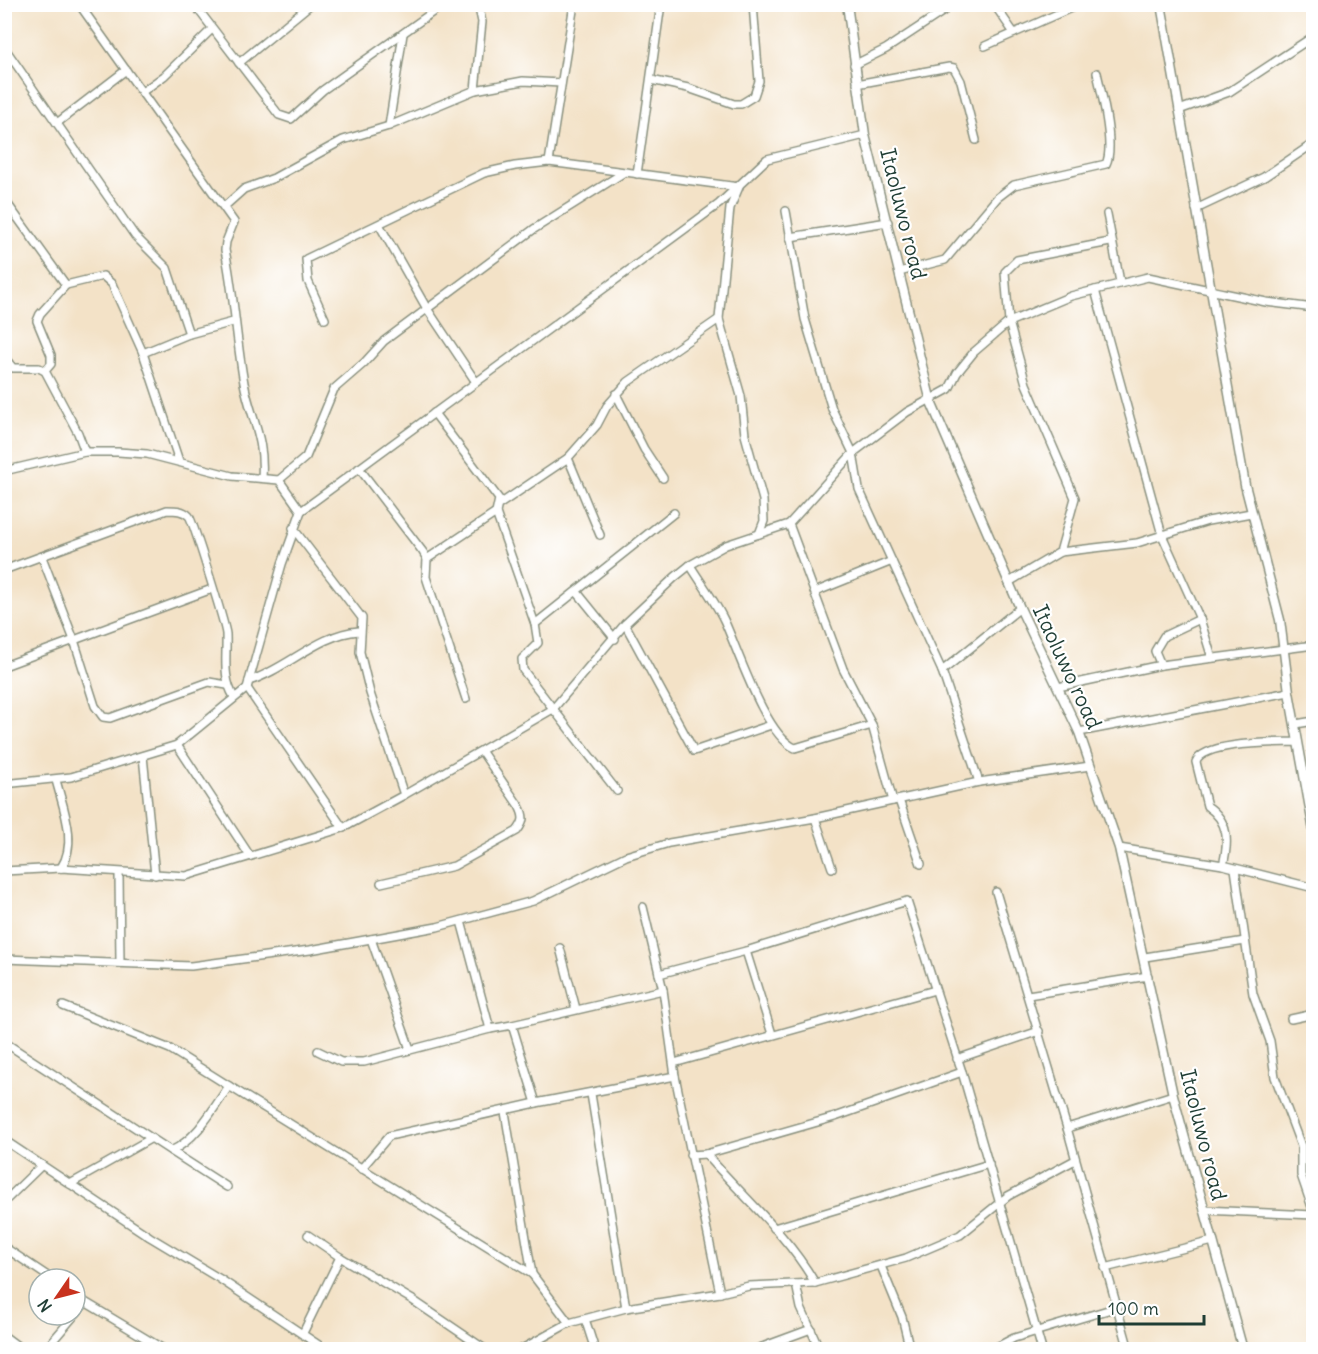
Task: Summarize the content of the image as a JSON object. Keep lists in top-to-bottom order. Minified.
{"streets":{"street":["Itaoluwo road"]},"scale_bar":"100 m","north":"bottom left"}
